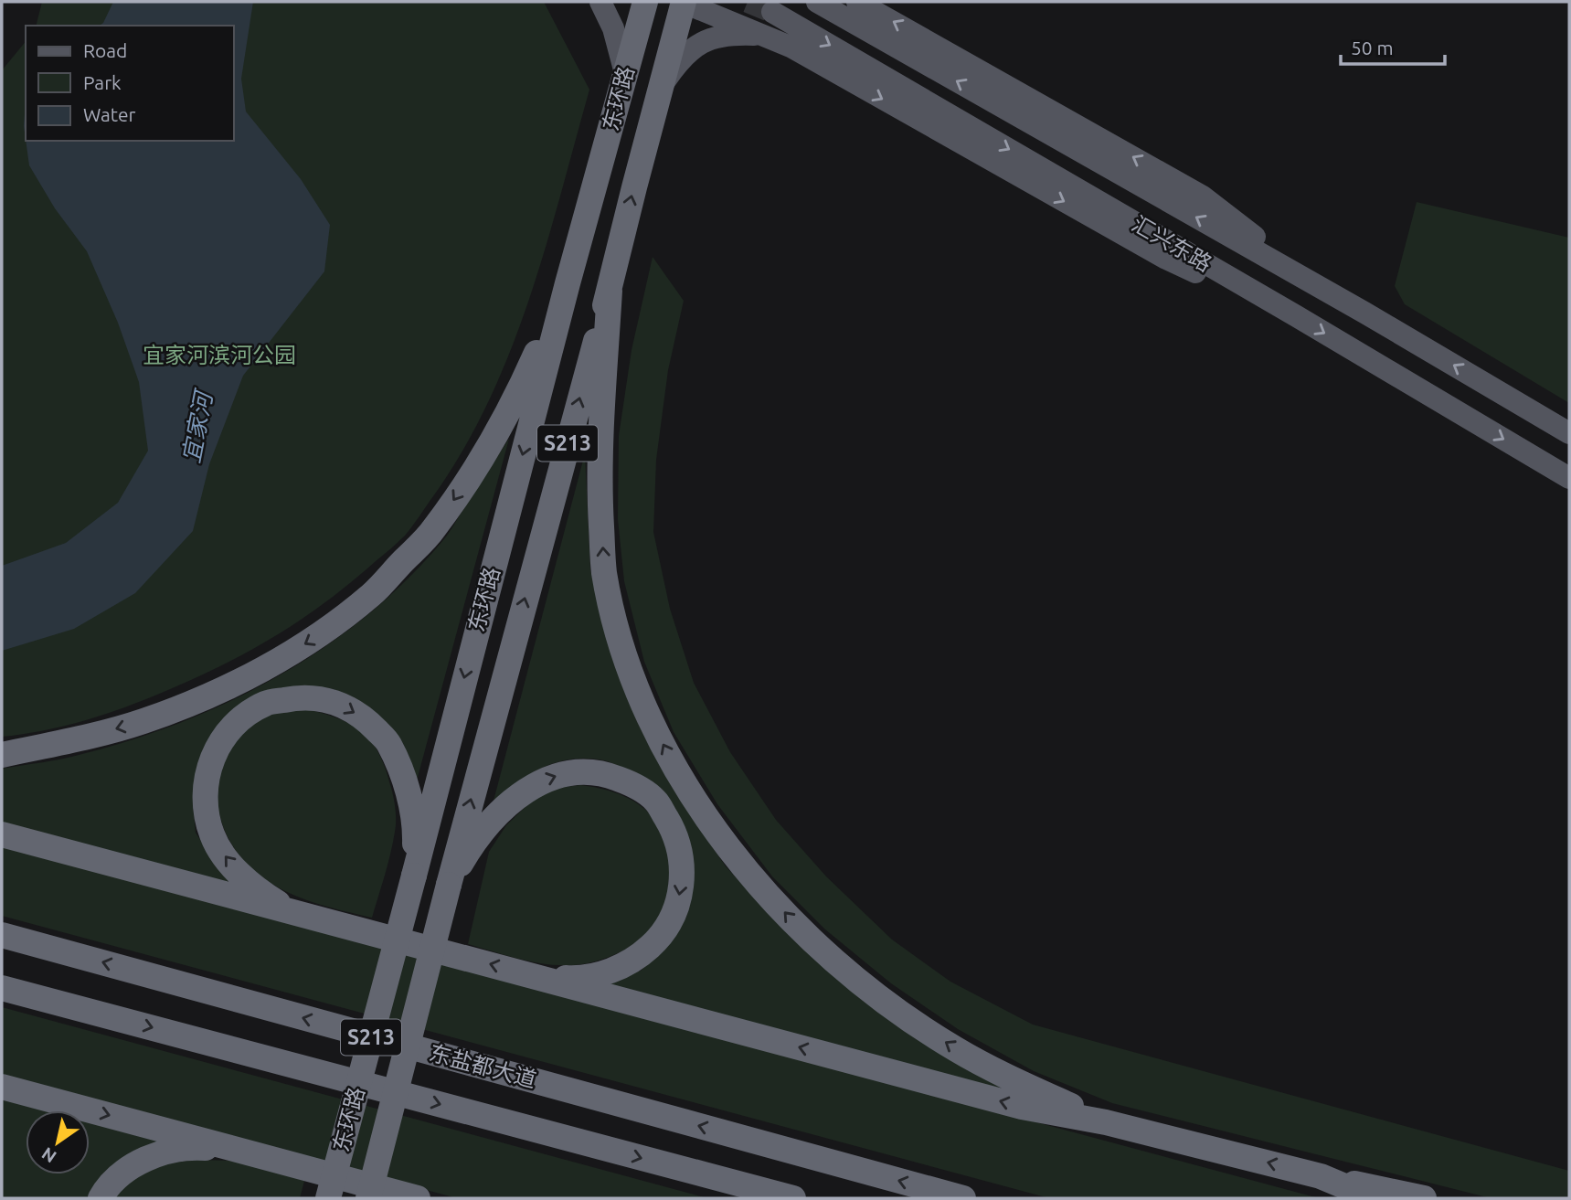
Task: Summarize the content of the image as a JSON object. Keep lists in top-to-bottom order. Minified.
{"streets":{"highway":["东环路","S213","东盐都大道"],"main road":["汇兴东路"]},"water":["宜家河"],"parks":["宜家河滨河公园"],"legend":["Road","Park","Water"],"scale_bar":"50 m","north":"bottom left"}
